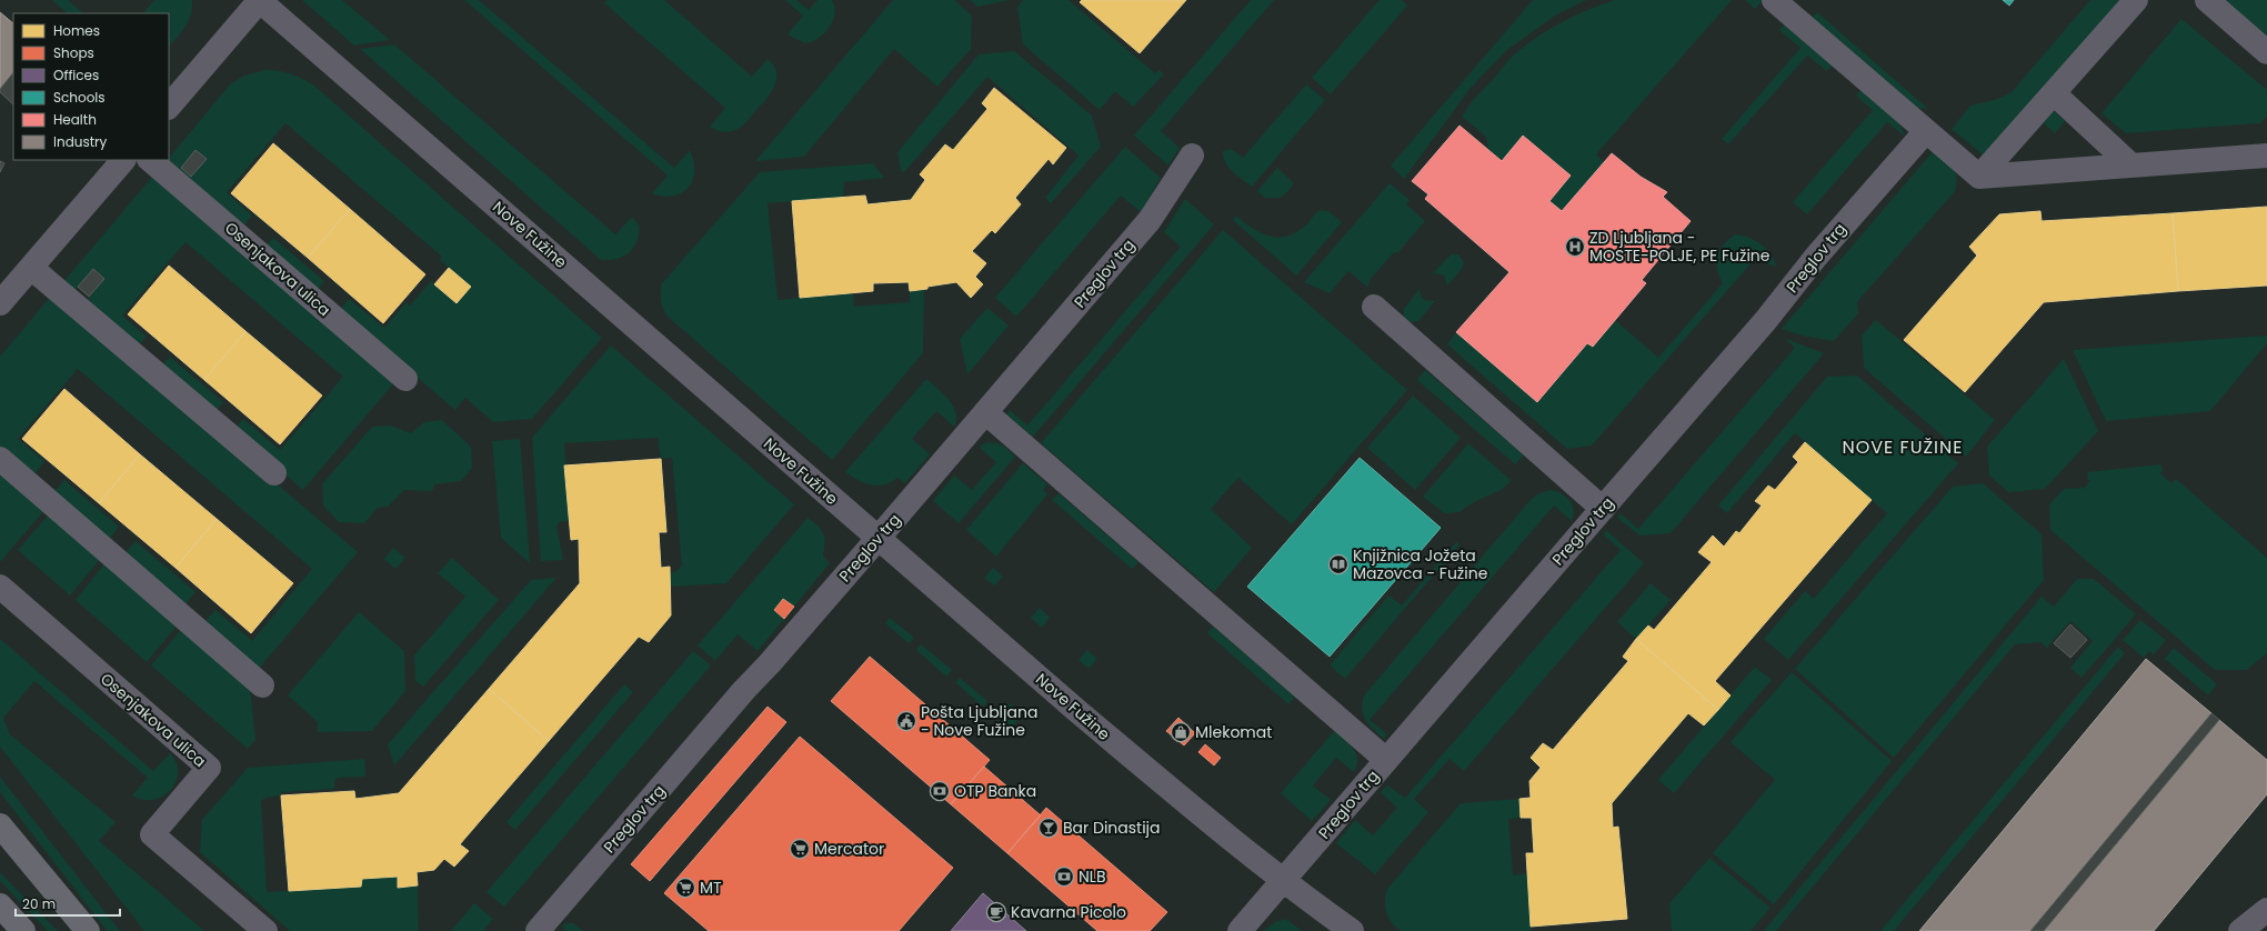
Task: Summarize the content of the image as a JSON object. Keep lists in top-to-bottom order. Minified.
{"streets":{"street":["Nove Fužine","Preglov trg","Osenjakova ulica"]},"crossings":[["Nove Fužine","Preglov trg"]],"districts":["NOVE FUŽINE"],"places":{"hospital":["ZD Ljubljana - MOSTE-POLJE, PE Fužine"],"library":["Knjižnica Jožeta Mazovca - Fužine"],"public building":["Pošta Ljubljana - Nove Fužine"],"shop":["Mlekomat"],"bank":["OTP Banka","NLB"],"bar":["Bar Dinastija"],"supermarket":["Mercator","MT"],"cafe":["Kavarna Picolo"]},"legend":["Homes","Shops","Offices","Schools","Health","Industry"],"scale_bar":"20 m"}
